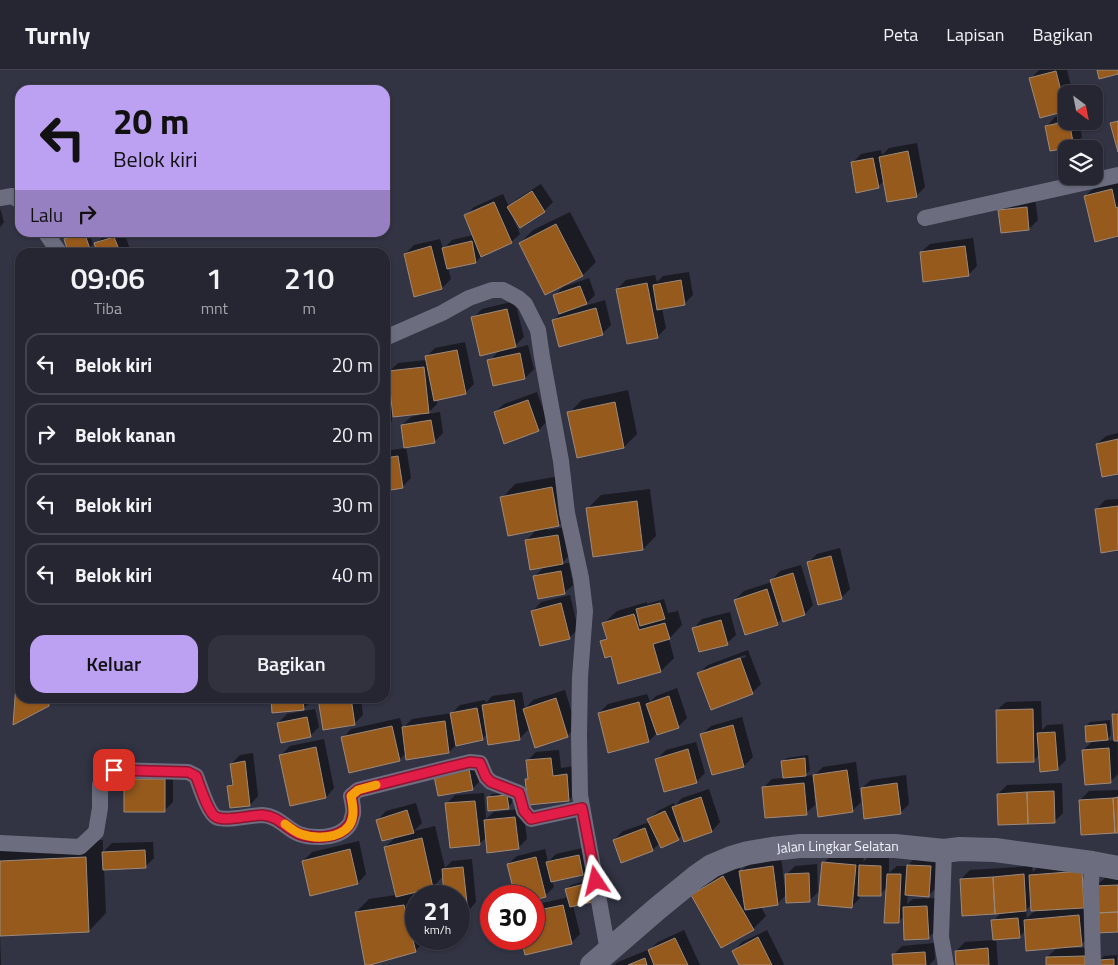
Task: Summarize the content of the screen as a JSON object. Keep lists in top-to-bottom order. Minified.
{"streets":{"street":["Jalan Lingkar Selatan"]},"north":"bottom right","page":{"header":"Turnly","nav":["Peta","Lapisan","Bagikan"],"turn":["20 m","Belok kiri"],"then":"Lalu","eta":["09:06","Tiba","1","mnt","210","m"],"list":[{"name":"Belok kiri","value":"20 m"},{"name":"Belok kanan","value":"20 m"},{"name":"Belok kiri","value":"30 m"},{"name":"Belok kiri","value":"40 m"}],"buttons":["Keluar","Bagikan"],"speed":"21 km/h","limit":"30"}}
